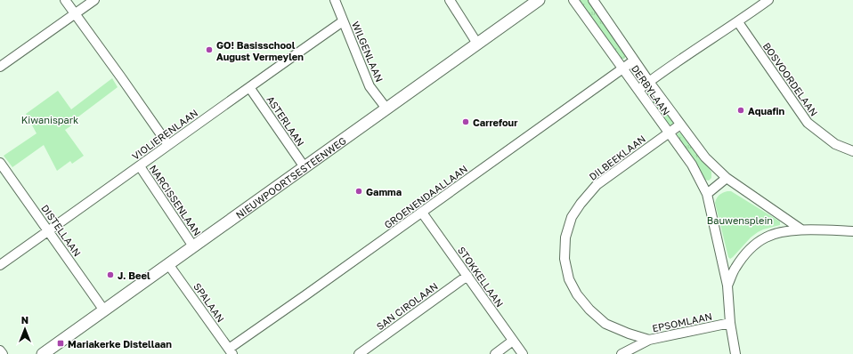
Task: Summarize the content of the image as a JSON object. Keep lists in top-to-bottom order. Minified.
{"streets":{"main road":["NIEUWPOORTSESTEENWEG"],"street":["WILGENLAAN","BOSVOORDELAAN","DERBYLAAN","ASTERLAAN","VIOLIERENLAAN","DILBEEKLAAN","GROENENDAALLAAN","NARCISSENLAAN","DISTELLAAN","STOKKELLAAN","SPALAAN","SAN CIROLAAN","EPSOMLAAN"]},"crossings":[["WILGENLAAN","VIOLIERENLAAN"],["WILGENLAAN","NIEUWPOORTSESTEENWEG"],["DERBYLAAN","DILBEEKLAAN"],["DERBYLAAN","GROENENDAALLAAN"],["ASTERLAAN","VIOLIERENLAAN"],["ASTERLAAN","NIEUWPOORTSESTEENWEG"],["VIOLIERENLAAN","NARCISSENLAAN"],["VIOLIERENLAAN","DISTELLAAN"],["DILBEEKLAAN","EPSOMLAAN"],["NIEUWPOORTSESTEENWEG","NARCISSENLAAN"],["NIEUWPOORTSESTEENWEG","DISTELLAAN"],["NIEUWPOORTSESTEENWEG","SPALAAN"],["GROENENDAALLAAN","STOKKELLAAN"],["GROENENDAALLAAN","SPALAAN"],["STOKKELLAAN","SAN CIROLAAN"]],"parks":["Kiwanispark","Bauwensplein"],"places":{"other":["GO! Basisschool August Vermeylen","Aquafin","Carrefour","Gamma","J. Beel"],"transit":["Mariakerke Distellaan"]},"north":"top"}
